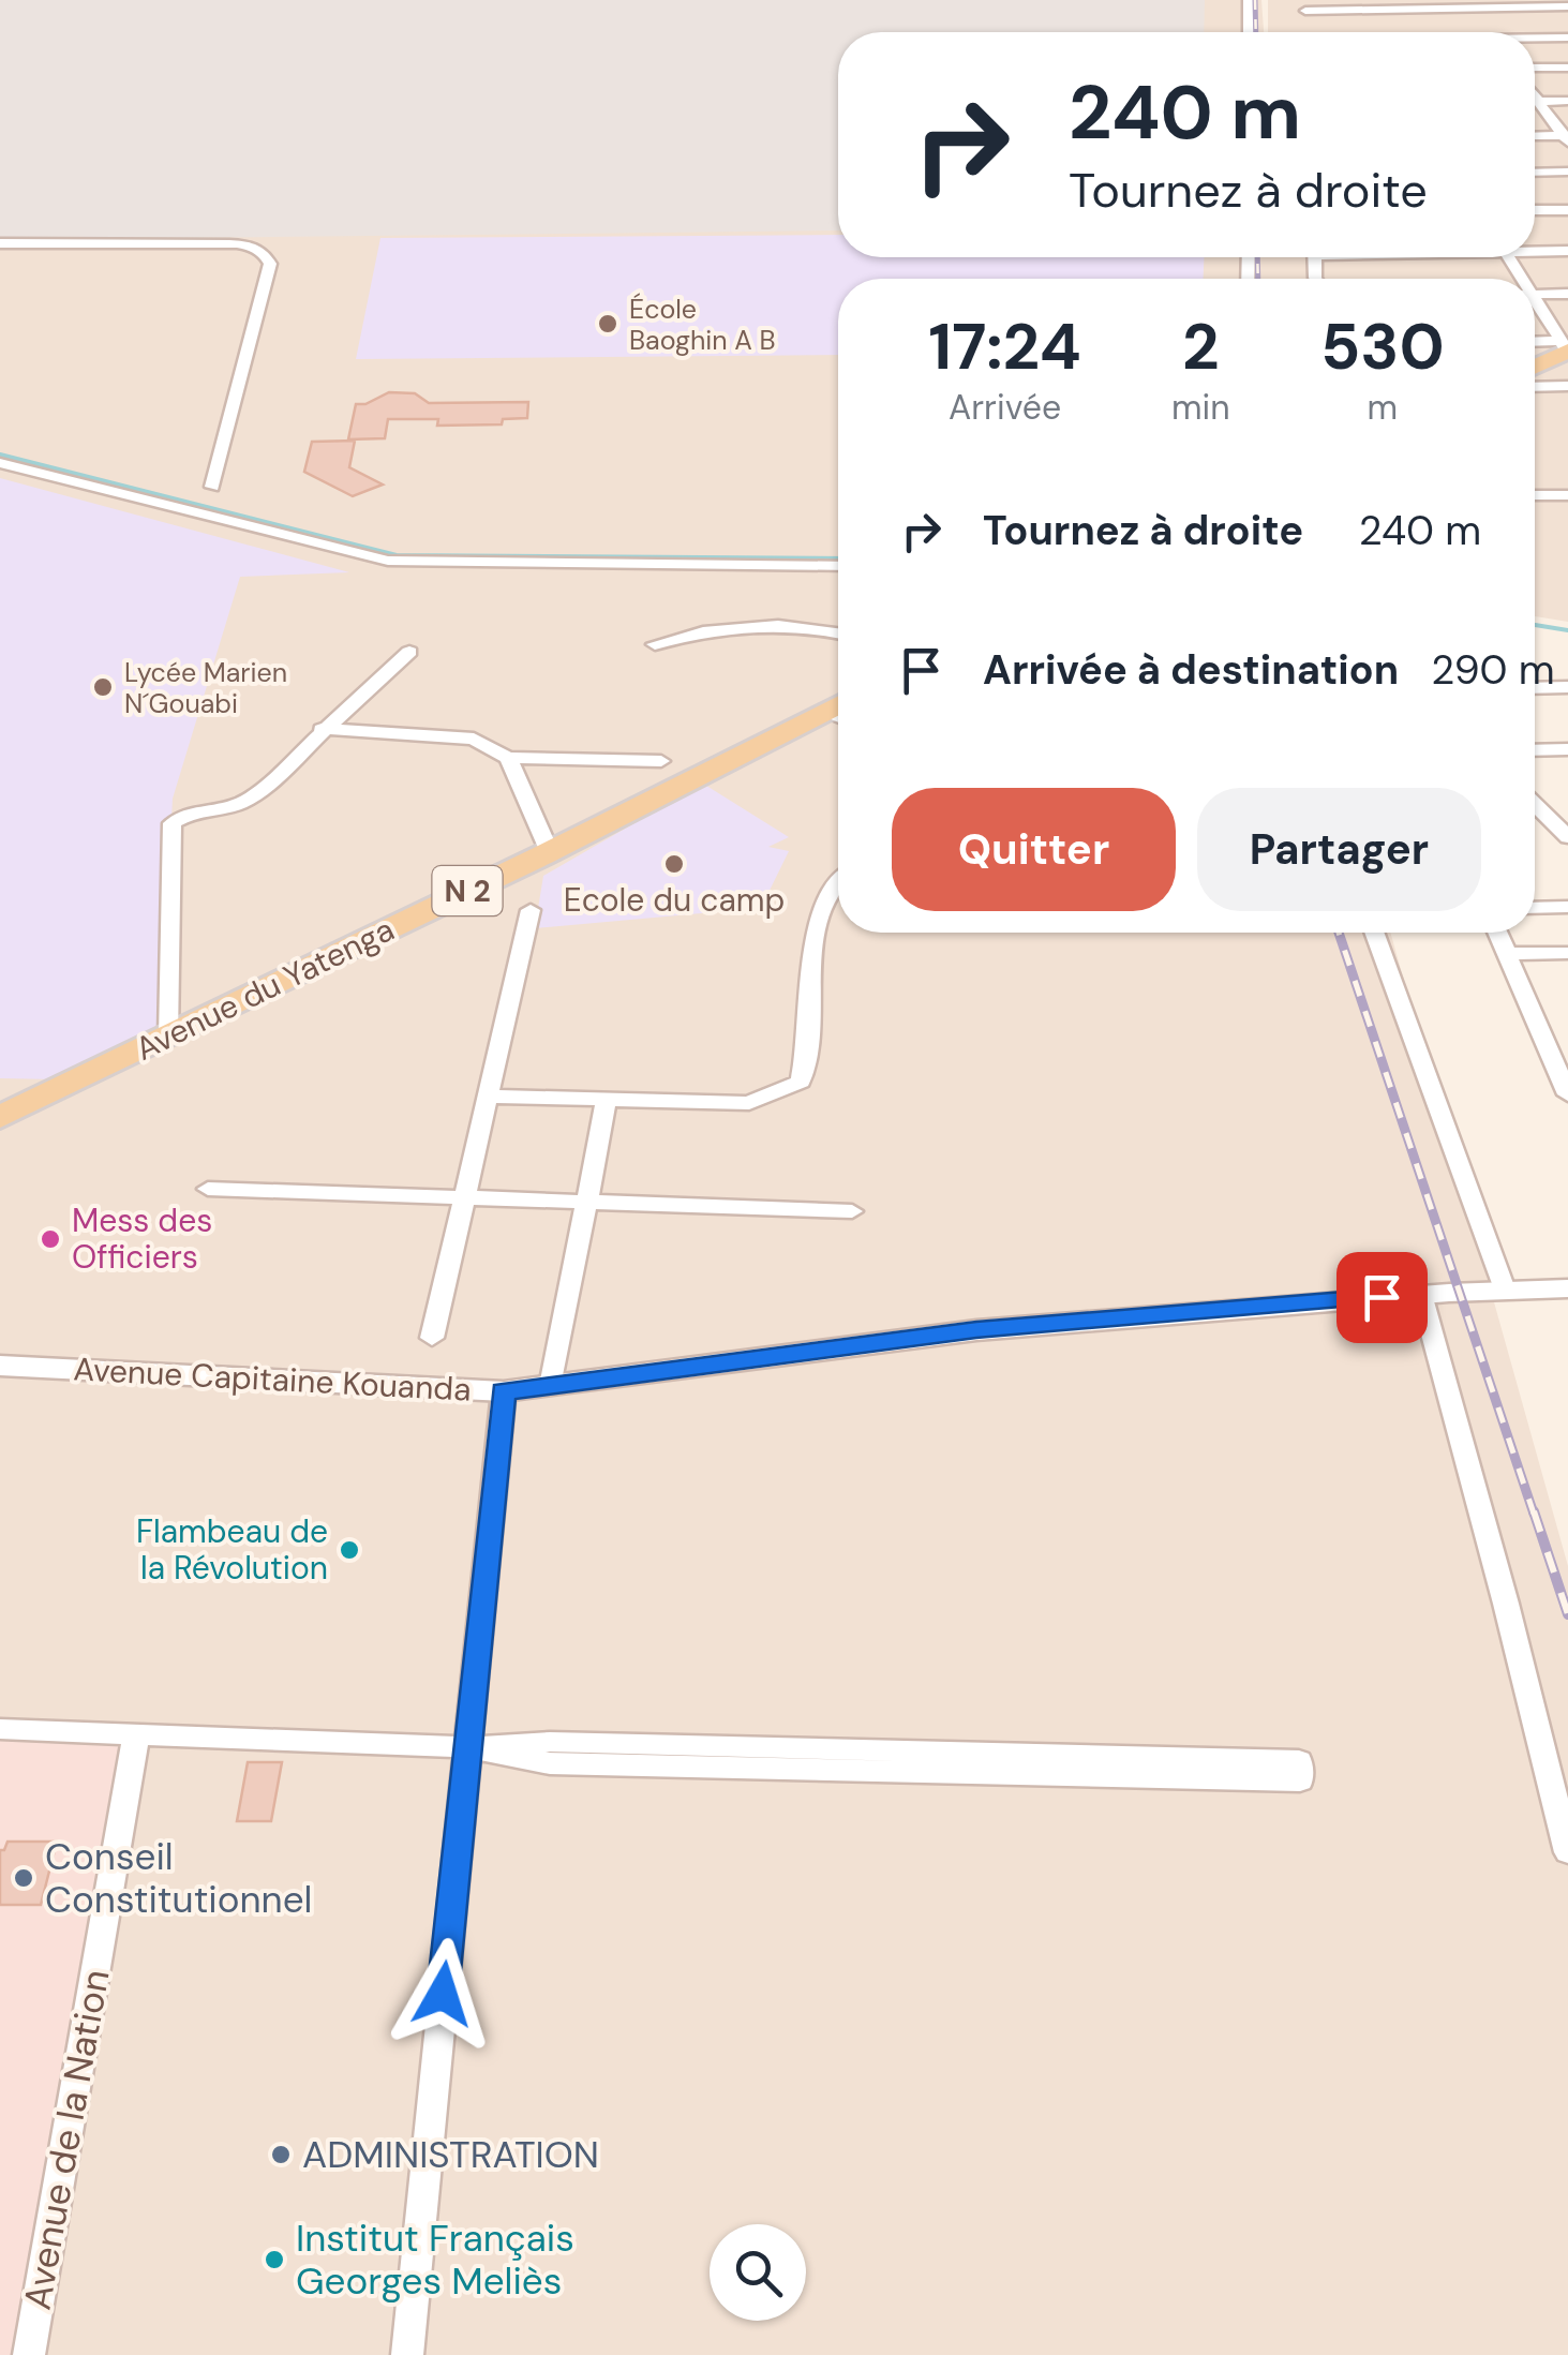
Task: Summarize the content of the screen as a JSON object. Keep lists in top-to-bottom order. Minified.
{"streets":{"main road":["N 2","Avenue du Yatenga"],"street":["Avenue Capitaine Kouanda","Avenue de la Nation"]},"places":["École Baoghin A B","Lycée Marien N´Gouabi","Ecole du camp","Mess des Officiers","Flambeau de la Révolution","Conseil Constitutionnel","ADMINISTRATION","Institut Français Georges Meliès"],"page":{"turn":["240 m","Tournez à droite"],"eta":["17:24","Arrivée","2","min","530","m"],"list":[{"name":"Tournez à droite","value":"240 m"},{"name":"Arrivée à destination","value":"290 m"}],"buttons":["Quitter","Partager"]}}
